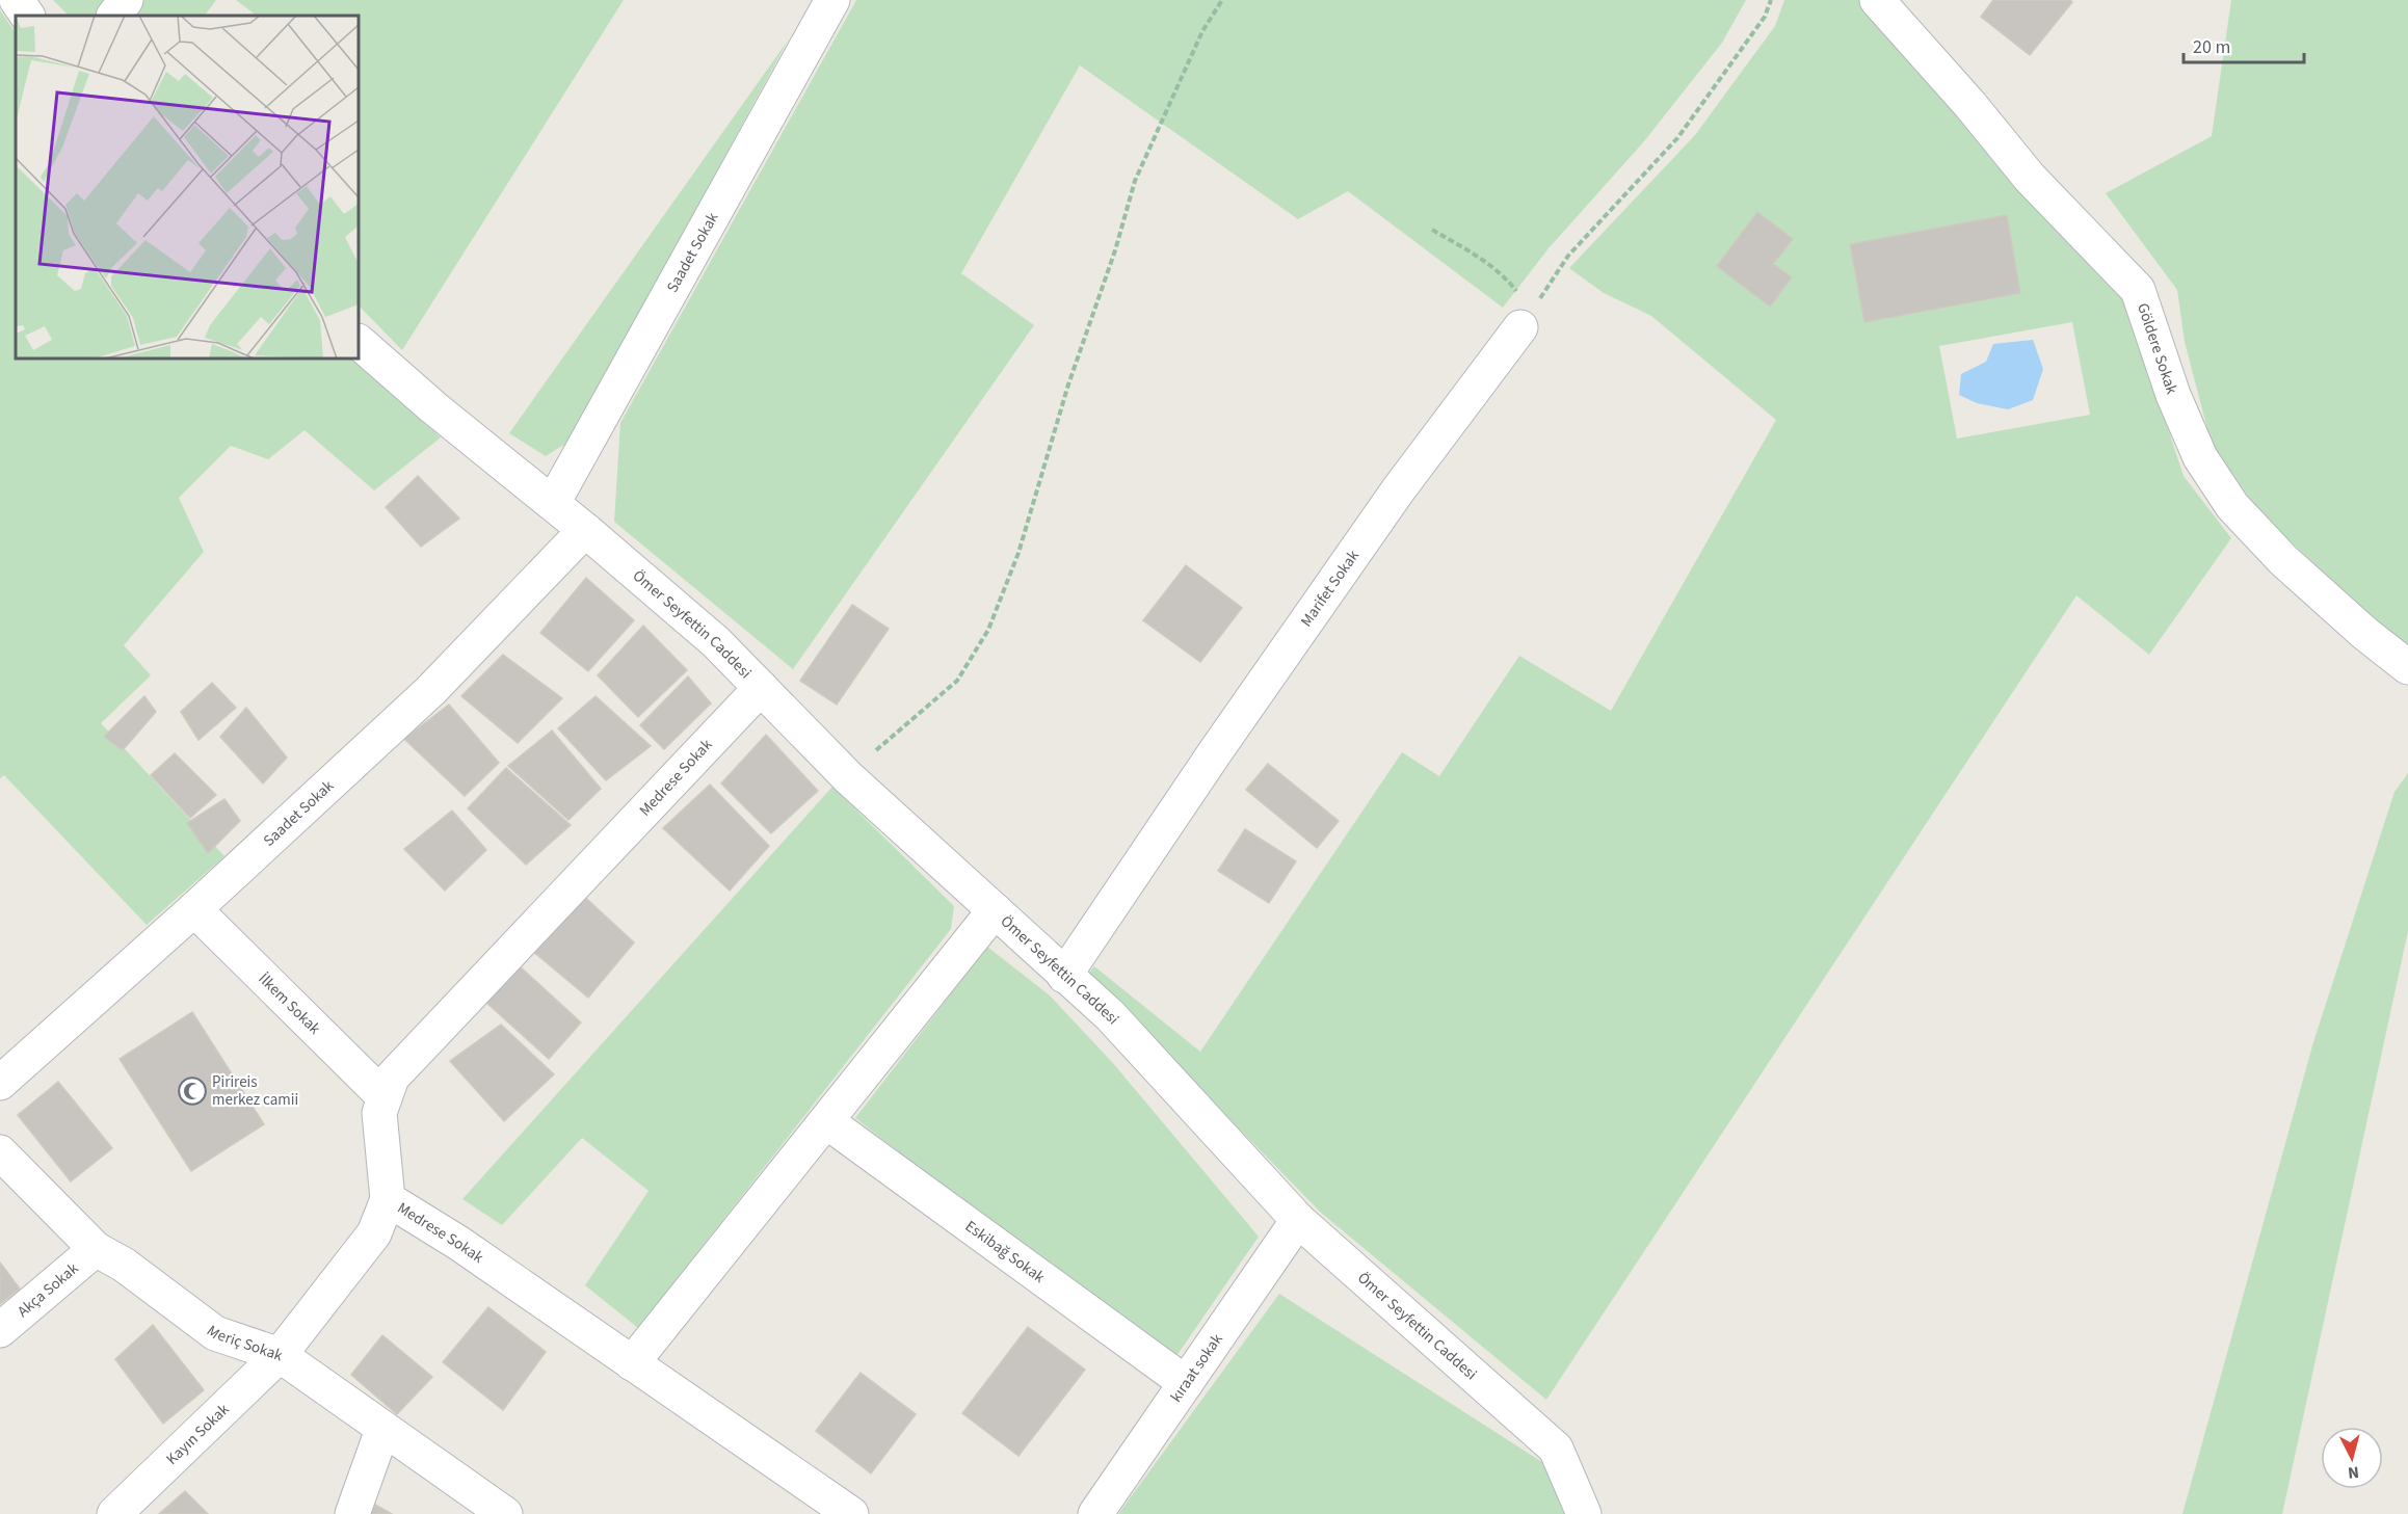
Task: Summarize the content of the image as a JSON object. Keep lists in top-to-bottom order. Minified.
{"streets":{"street":["Saadet Sokak","Göldere Sokak","Marifet Sokak","Ömer Seyfettin Caddesi","Medrese Sokak","İlkem Sokak","Eskibağ Sokak","Akça Sokak","Meriç Sokak","kıraat sokak","Kayın Sokak"]},"crossings":[["Saadet Sokak","Ömer Seyfettin Caddesi"],["Saadet Sokak","İlkem Sokak"],["Marifet Sokak","Ömer Seyfettin Caddesi"],["Ömer Seyfettin Caddesi","Medrese Sokak"],["Ömer Seyfettin Caddesi","kıraat sokak"],["Medrese Sokak","İlkem Sokak"],["Medrese Sokak","Kayın Sokak"],["Eskibağ Sokak","kıraat sokak"],["Akça Sokak","Meriç Sokak"],["Meriç Sokak","Kayın Sokak"]],"places":{"mosque":["Pirireis merkez camii"]},"scale_bar":"20 m","north":"bottom"}
